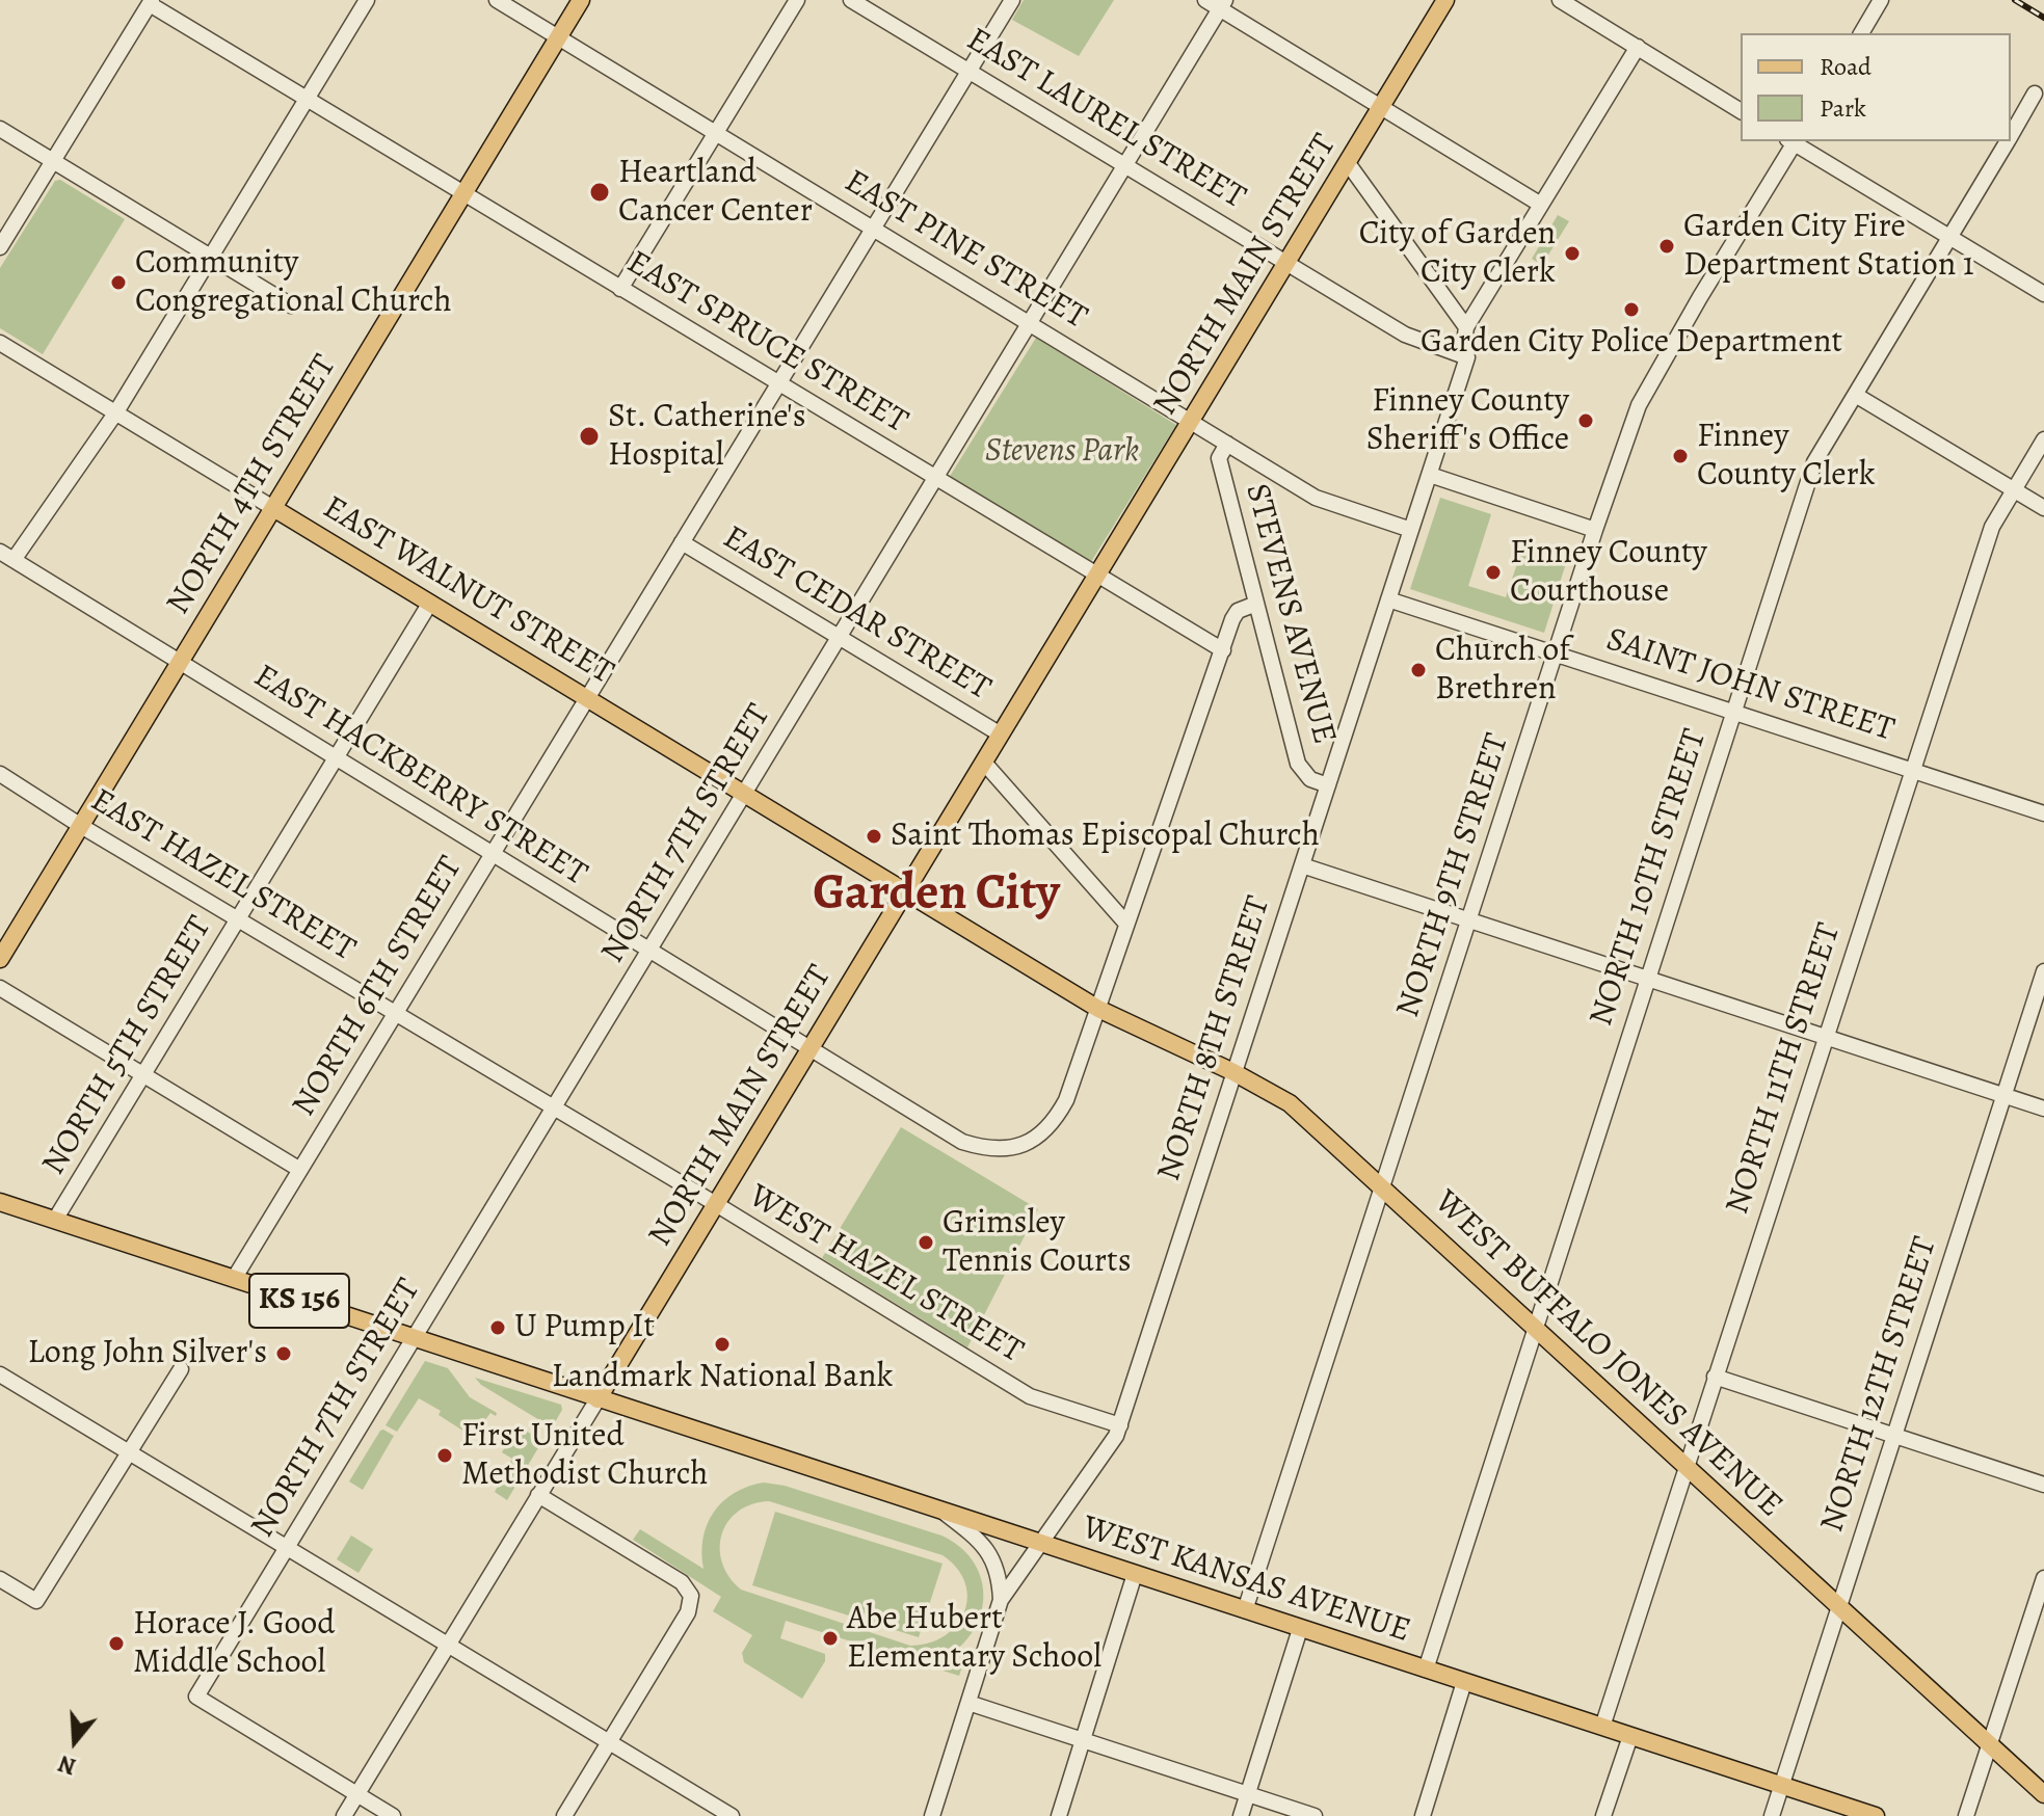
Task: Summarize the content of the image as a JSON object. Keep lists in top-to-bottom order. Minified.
{"streets":{"main road":["NORTH MAIN STREET","NORTH 4TH STREET","EAST WALNUT STREET","KS 156","WEST BUFFALO JONES AVENUE","WEST KANSAS AVENUE"],"street":["EAST LAUREL STREET","EAST PINE STREET","EAST SPRUCE STREET","EAST CEDAR STREET","STEVENS AVENUE","SAINT JOHN STREET","EAST HACKBERRY STREET","NORTH 7TH STREET","EAST HAZEL STREET","NORTH 9TH STREET","NORTH 10TH STREET","NORTH 6TH STREET","NORTH 8TH STREET","NORTH 5TH STREET","NORTH 11TH STREET","WEST HAZEL STREET","NORTH 12TH STREET"]},"crossings":[["EAST LAUREL STREET","NORTH MAIN STREET"],["EAST LAUREL STREET","NORTH 7TH STREET"],["EAST LAUREL STREET","NORTH 6TH STREET"],["EAST LAUREL STREET","NORTH 8TH STREET"],["EAST PINE STREET","NORTH MAIN STREET"],["EAST PINE STREET","NORTH 4TH STREET"],["EAST PINE STREET","STEVENS AVENUE"],["EAST PINE STREET","NORTH 7TH STREET"],["EAST PINE STREET","NORTH 6TH STREET"],["EAST PINE STREET","NORTH 8TH STREET"],["NORTH MAIN STREET","EAST SPRUCE STREET"],["NORTH MAIN STREET","EAST WALNUT STREET"],["NORTH MAIN STREET","EAST CEDAR STREET"],["NORTH MAIN STREET","EAST HACKBERRY STREET"],["NORTH MAIN STREET","NORTH 7TH STREET"],["NORTH MAIN STREET","EAST HAZEL STREET"],["NORTH MAIN STREET","WEST HAZEL STREET"],["NORTH MAIN STREET","KS 156"],["NORTH MAIN STREET","WEST KANSAS AVENUE"],["EAST SPRUCE STREET","NORTH 4TH STREET"],["EAST SPRUCE STREET","NORTH 7TH STREET"],["EAST SPRUCE STREET","NORTH 6TH STREET"],["NORTH 4TH STREET","EAST WALNUT STREET"],["NORTH 4TH STREET","EAST HACKBERRY STREET"],["NORTH 4TH STREET","EAST HAZEL STREET"],["EAST WALNUT STREET","EAST HACKBERRY STREET"],["EAST WALNUT STREET","NORTH 7TH STREET"],["EAST WALNUT STREET","NORTH 6TH STREET"],["EAST WALNUT STREET","NORTH 5TH STREET"],["EAST WALNUT STREET","WEST BUFFALO JONES AVENUE"],["EAST CEDAR STREET","NORTH 7TH STREET"],["EAST CEDAR STREET","NORTH 6TH STREET"],["STEVENS AVENUE","NORTH 8TH STREET"],["SAINT JOHN STREET","NORTH 9TH STREET"],["SAINT JOHN STREET","NORTH 10TH STREET"],["SAINT JOHN STREET","NORTH 8TH STREET"],["SAINT JOHN STREET","NORTH 11TH STREET"],["EAST HACKBERRY STREET","NORTH 7TH STREET"],["EAST HACKBERRY STREET","NORTH 6TH STREET"],["EAST HACKBERRY STREET","NORTH 5TH STREET"],["EAST HACKBERRY STREET","WEST BUFFALO JONES AVENUE"],["NORTH 7TH STREET","EAST HAZEL STREET"],["NORTH 7TH STREET","KS 156"],["EAST HAZEL STREET","NORTH 6TH STREET"],["EAST HAZEL STREET","NORTH 5TH STREET"],["EAST HAZEL STREET","WEST HAZEL STREET"],["NORTH 9TH STREET","WEST BUFFALO JONES AVENUE"],["NORTH 9TH STREET","WEST KANSAS AVENUE"],["NORTH 10TH STREET","WEST BUFFALO JONES AVENUE"],["NORTH 10TH STREET","WEST KANSAS AVENUE"],["NORTH 6TH STREET","KS 156"],["NORTH 8TH STREET","WEST HAZEL STREET"],["NORTH 8TH STREET","WEST BUFFALO JONES AVENUE"],["NORTH 8TH STREET","WEST KANSAS AVENUE"],["NORTH 5TH STREET","KS 156"],["NORTH 11TH STREET","WEST BUFFALO JONES AVENUE"],["NORTH 11TH STREET","WEST KANSAS AVENUE"],["KS 156","WEST KANSAS AVENUE"],["WEST BUFFALO JONES AVENUE","NORTH 12TH STREET"],["NORTH 12TH STREET","WEST KANSAS AVENUE"]],"districts":["Garden City"],"parks":["Stevens Park"],"places":["Heartland Cancer Center","Garden City Fire Department Station 1","City of Garden City Clerk","Community Congregational Church","Garden City Police Department","Finney County Sheriff's Office","St. Catherine's Hospital","Finney County Clerk","Finney County Courthouse","Church of Brethren","Saint Thomas Episcopal Church","Grimsley Tennis Courts","U Pump It","Landmark National Bank","Long John Silver's","First United Methodist Church","Abe Hubert Elementary School","Horace J. Good Middle School"],"legend":["Road","Park"],"north":"bottom"}
